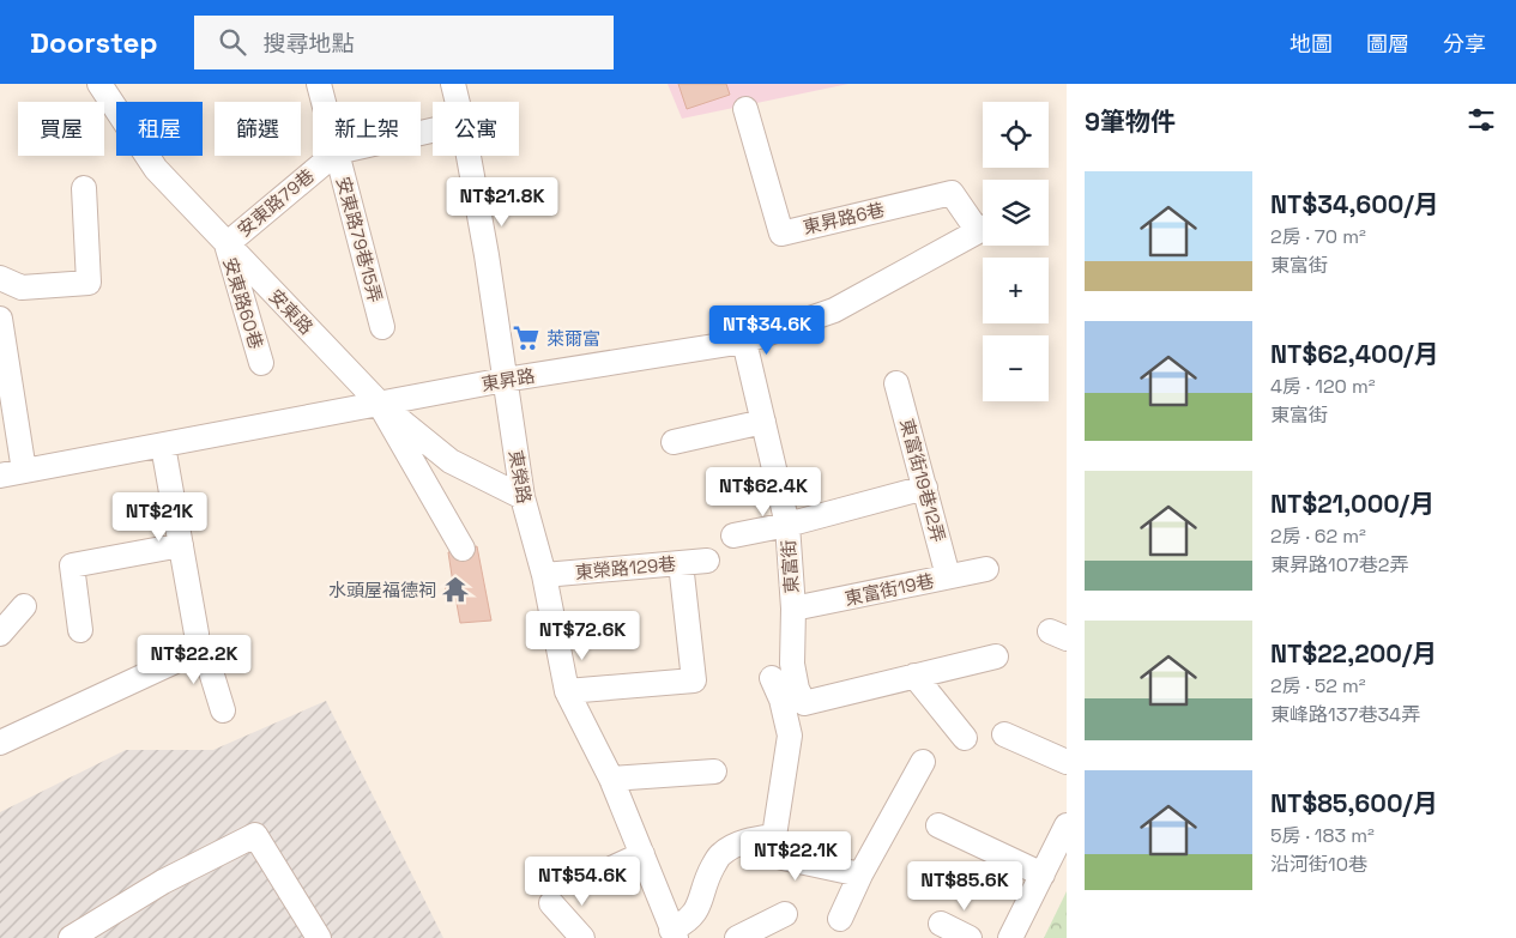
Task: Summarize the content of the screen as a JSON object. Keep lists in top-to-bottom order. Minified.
{"streets":{"street":["安東路79巷","東昇路6巷","安東路79巷15弄","安東路60巷","安東路","東昇路","東榮路","東富街19巷12弄","東富街","東榮路129巷","東富街19巷"]},"crossings":[["安東路79巷","安東路60巷"],["安東路79巷","安東路"],["安東路60巷","安東路"],["安東路","東昇路"],["安東路","東榮路"],["東昇路","東榮路"],["東昇路","東富街"],["東榮路","東榮路129巷"],["東富街19巷12弄","東富街19巷"],["東富街","東富街19巷"]],"places":{"supermarket":["萊爾富"],"temple":["水頭屋福德祠"]},"page":{"header":"Doorstep","search":"搜尋地點","nav":["地圖","圖層","分享"],"heading":"9筆物件","map_buttons":["+","−"],"chip":["買屋","租屋","篩選","新上架","公寓"],"list":[{"name":"NT$34,600/月","note":"2房 · 70 m² · 東富街"},{"name":"NT$62,400/月","note":"4房 · 120 m² · 東富街"},{"name":"NT$21,000/月","note":"2房 · 62 m² · 東昇路107巷2弄"},{"name":"NT$22,200/月","note":"2房 · 52 m² · 東峰路137巷34弄"},{"name":"NT$85,600/月","note":"5房 · 183 m² · 沿河街10巷"}],"price":["NT$21.8K","NT$34.6K","NT$62.4K","NT$21K","NT$72.6K","NT$22.2K","NT$22.1K","NT$54.6K","NT$85.6K"]}}
